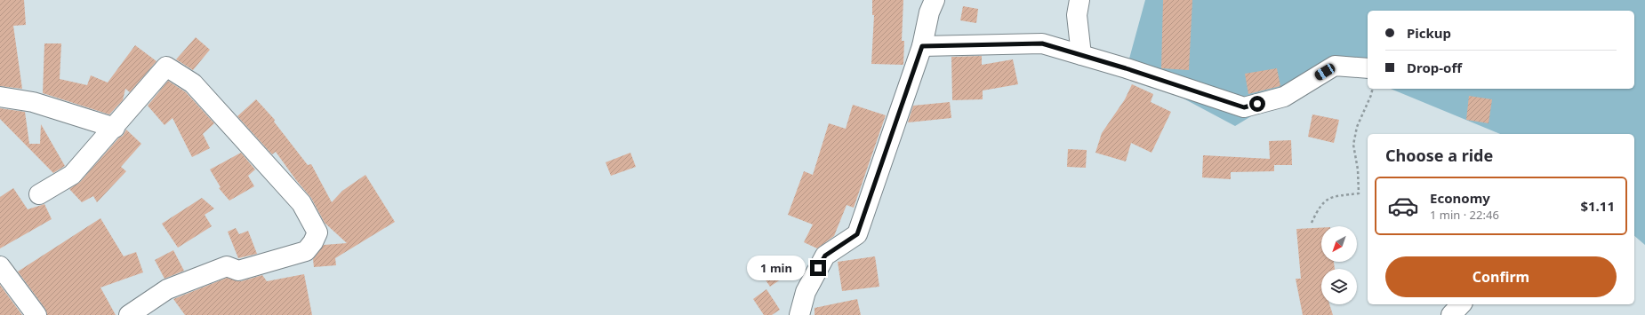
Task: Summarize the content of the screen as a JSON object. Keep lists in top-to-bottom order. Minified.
{"north":"bottom left","page":{"banner":["Pickup","Drop-off"],"heading":"Choose a ride","list":[{"name":"Economy","note":"1 min · 22:46","value":"$1.11"}],"buttons":"Confirm","bubble":"1 min"}}
